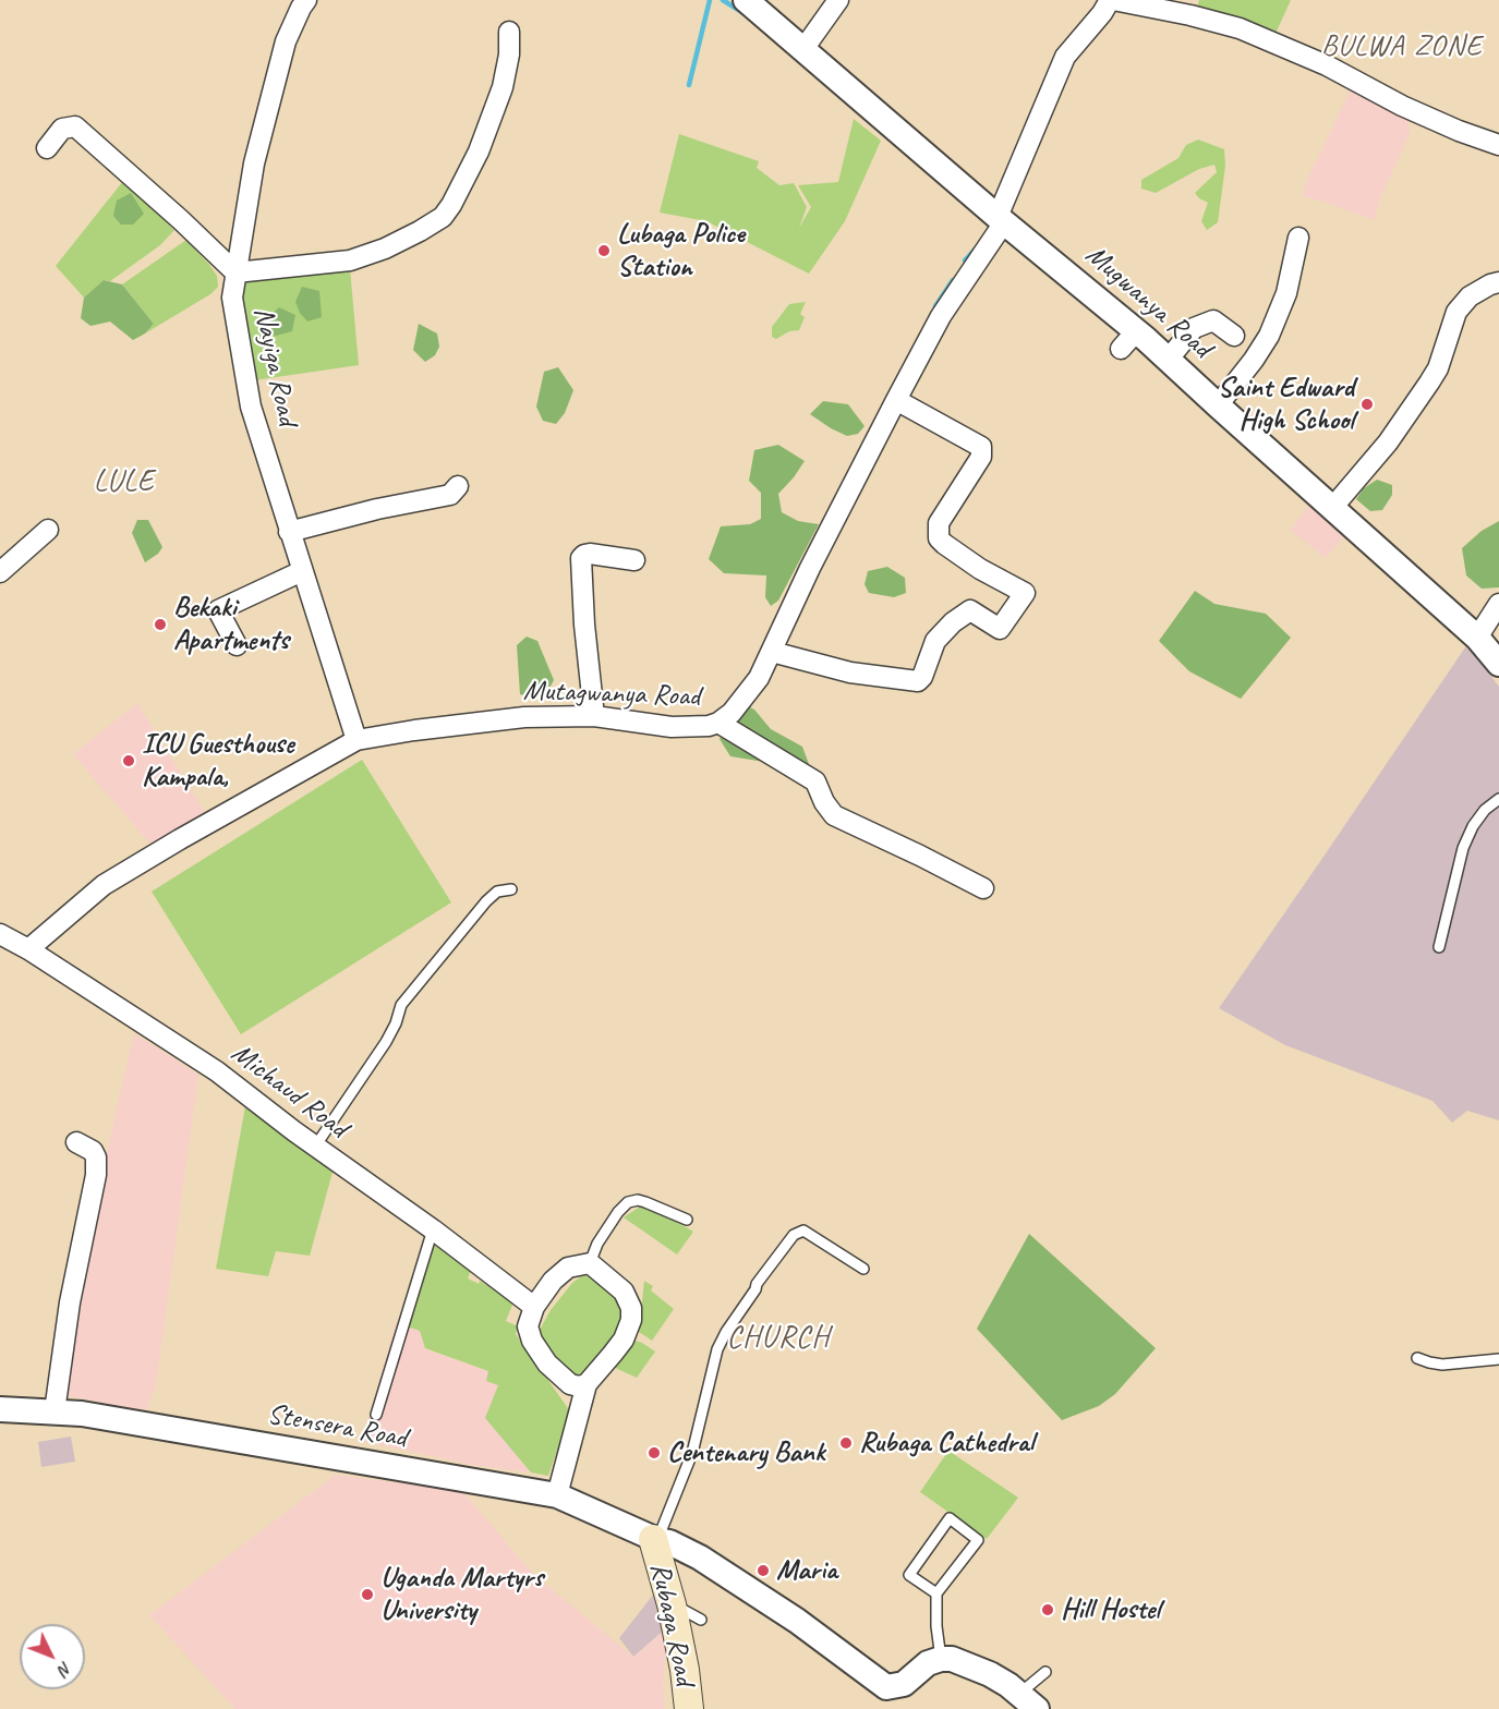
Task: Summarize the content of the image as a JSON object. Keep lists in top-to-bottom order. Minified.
{"streets":{"main road":["Rubaga Road"],"street":["Mugwanya Road","Nayiga Road","Mutagwanya Road","Michaud Road","Stensera Road"]},"crossings":[["Mugwanya Road","Mutagwanya Road"],["Nayiga Road","Mutagwanya Road"],["Mutagwanya Road","Michaud Road"],["Stensera Road","Rubaga Road"]],"districts":["BULWA ZONE","LULE","CHURCH"],"places":["Lubaga Police Station","Saint Edward High School","Bekaki Apartments","ICU Guesthouse Kampala,","Rubaga Cathedral","Centenary Bank","Maria","Uganda Martyrs University","Hill Hostel"],"north":"bottom right"}
